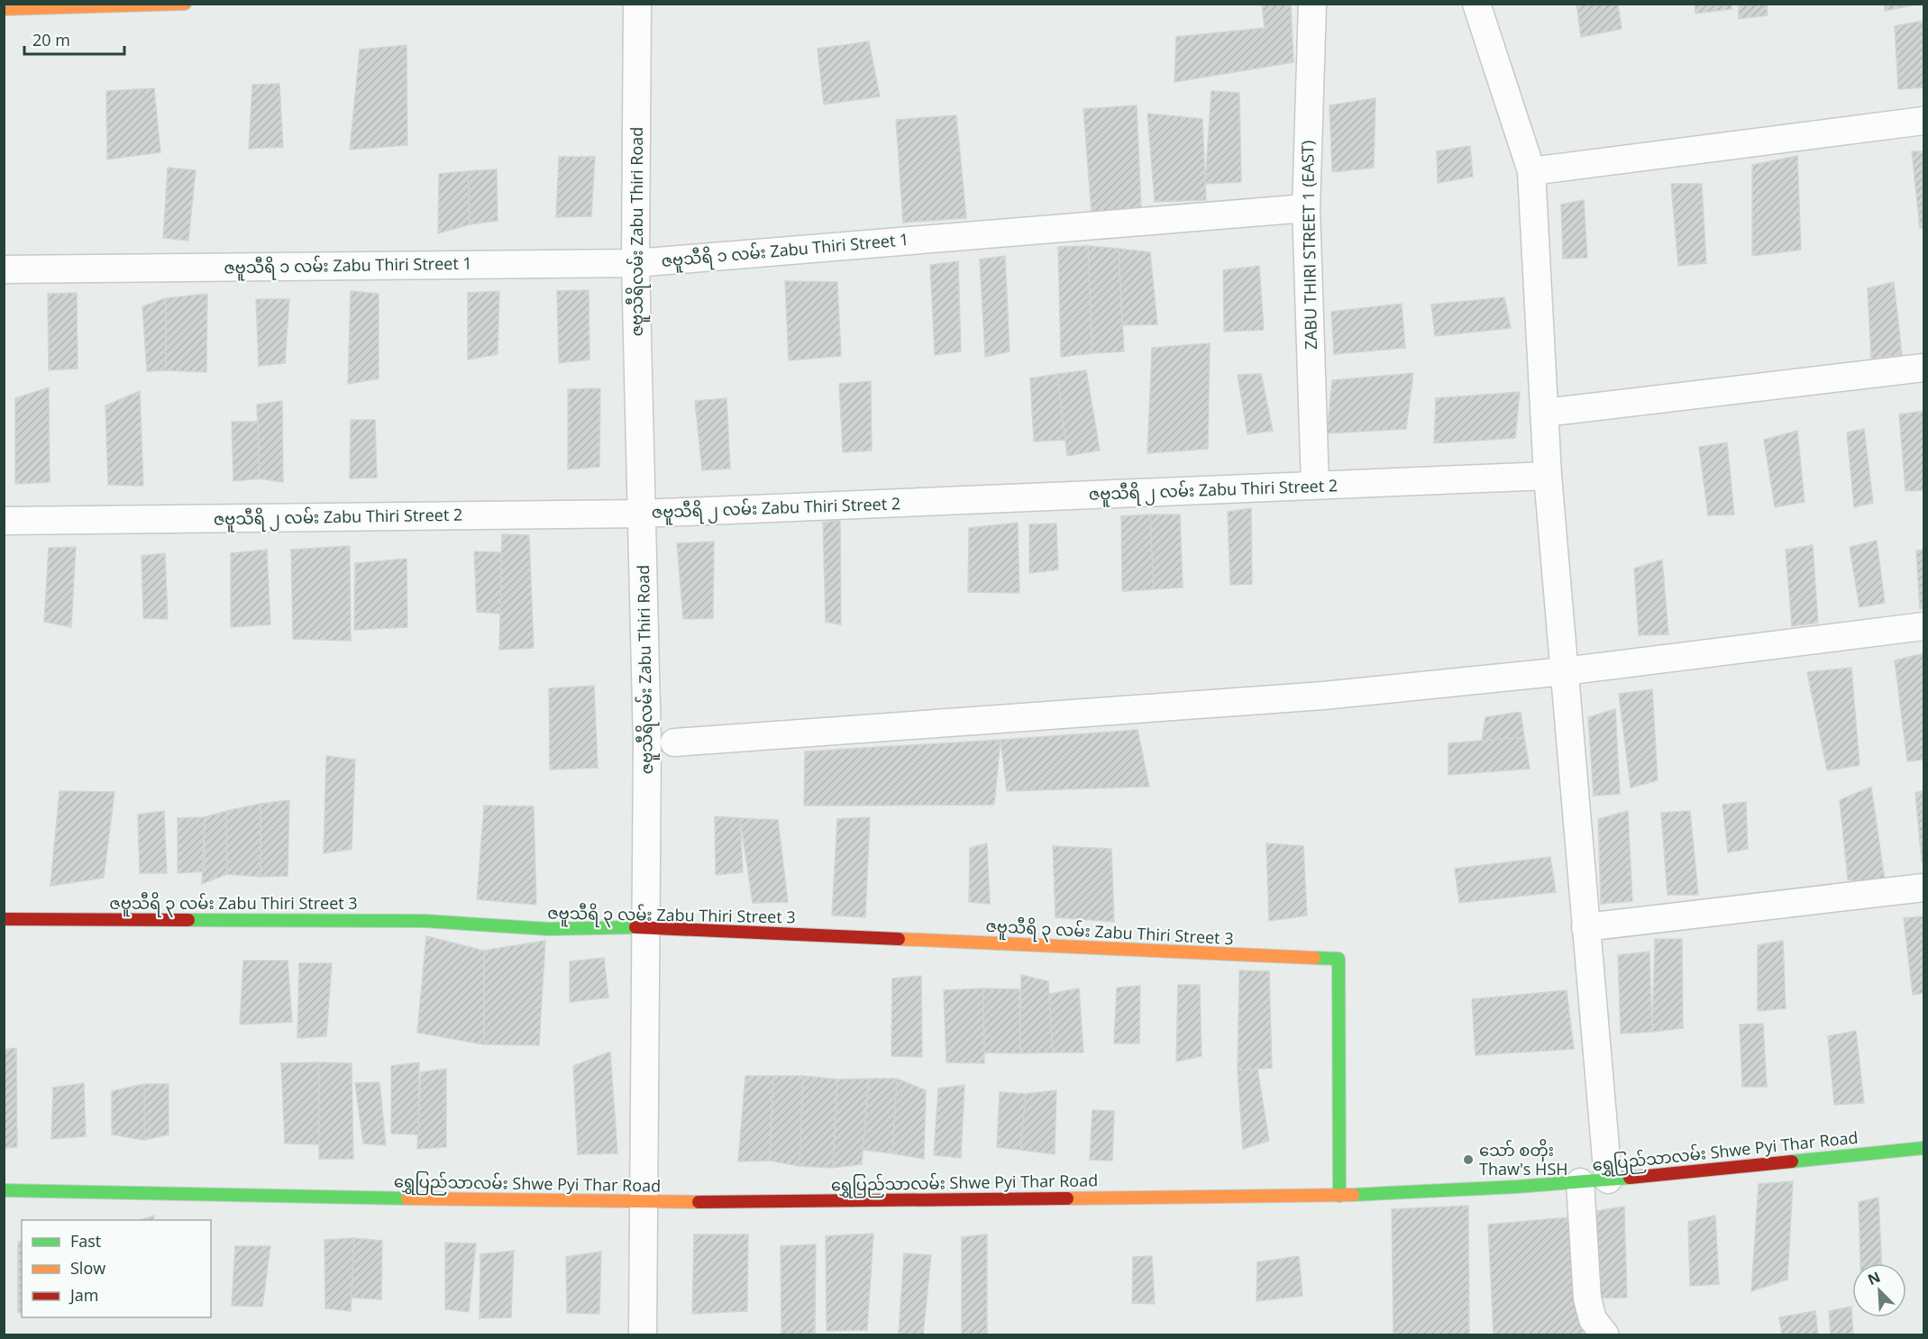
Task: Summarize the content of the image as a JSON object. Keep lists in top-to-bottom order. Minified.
{"streets":{"street":["ဇဗူသီရိလမ်း Zabu Thiri Road","ZABU THIRI STREET 1 (EAST)","ဇဗူသီရိ ၁ လမ်း Zabu Thiri Street 1","ဇဗူသီရိ ၂ လမ်း Zabu Thiri Street 2","ဇဗူသီရိ ၃ လမ်း Zabu Thiri Street 3","ရွှေပြည်သာလမ်း Shwe Pyi Thar Road"]},"crossings":[["ဇဗူသီရိလမ်း Zabu Thiri Road","ဇဗူသီရိ ၁ လမ်း Zabu Thiri Street 1"],["ဇဗူသီရိလမ်း Zabu Thiri Road","ဇဗူသီရိ ၂ လမ်း Zabu Thiri Street 2"],["ဇဗူသီရိလမ်း Zabu Thiri Road","ဇဗူသီရိ ၃ လမ်း Zabu Thiri Street 3"],["ဇဗူသီရိလမ်း Zabu Thiri Road","ရွှေပြည်သာလမ်း Shwe Pyi Thar Road"],["ZABU THIRI STREET 1 (EAST)","ဇဗူသီရိ ၁ လမ်း Zabu Thiri Street 1"],["ZABU THIRI STREET 1 (EAST)","ဇဗူသီရိ ၂ လမ်း Zabu Thiri Street 2"],["ဇဗူသီရိ ၃ လမ်း Zabu Thiri Street 3","ရွှေပြည်သာလမ်း Shwe Pyi Thar Road"]],"places":["သော် စတိုး Thaw's HSH"],"legend":["Fast","Slow","Jam"],"scale_bar":"20 m","north":"top left"}
